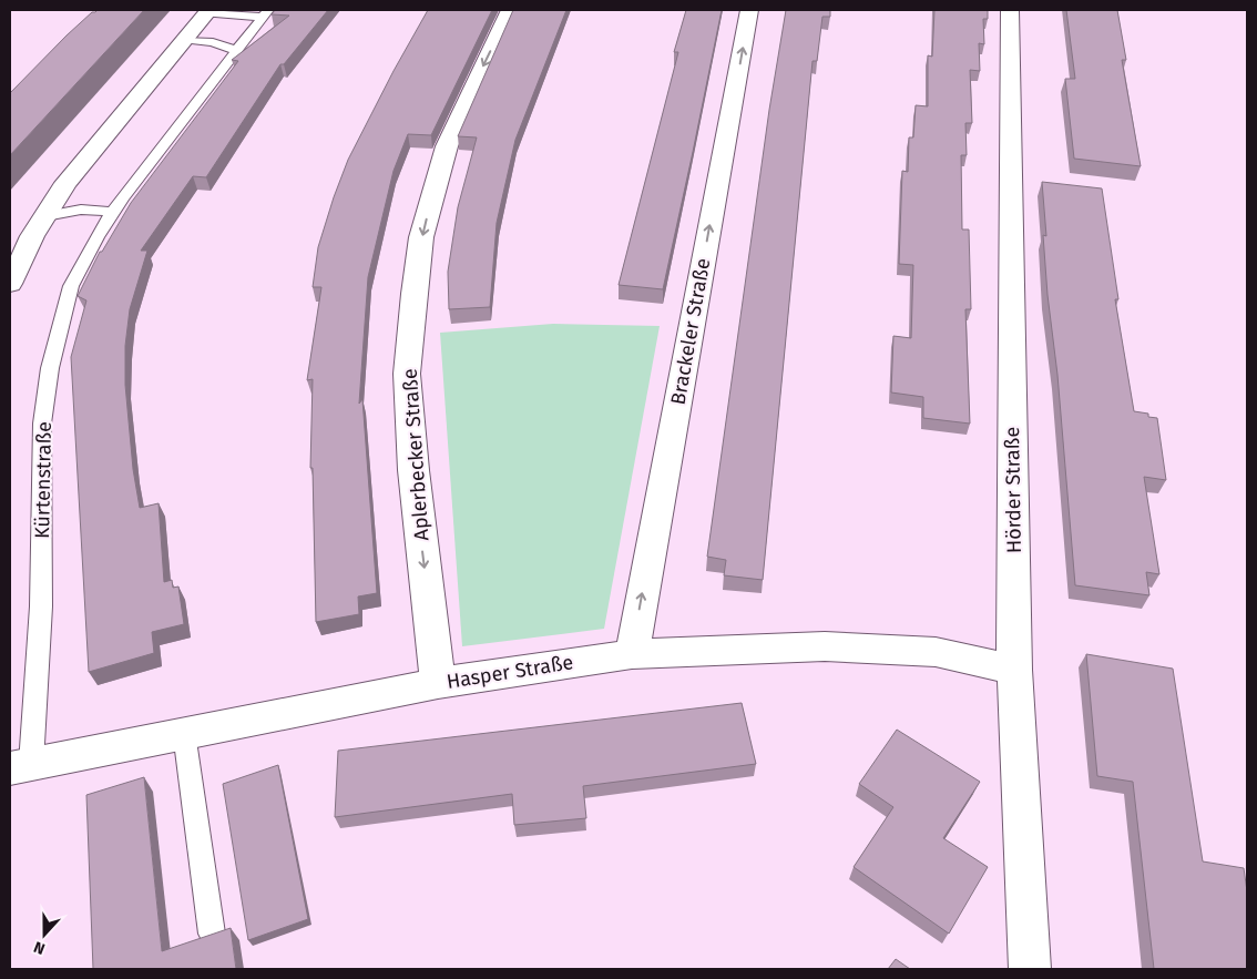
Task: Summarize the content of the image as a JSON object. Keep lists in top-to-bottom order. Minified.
{"streets":{"street":["Brackeler Straße","Aplerbecker Straße","Kürtenstraße","Hörder Straße","Hasper Straße"]},"crossings":[["Brackeler Straße","Hasper Straße"],["Aplerbecker Straße","Hasper Straße"],["Kürtenstraße","Hasper Straße"],["Hörder Straße","Hasper Straße"]],"one_way":["Brackeler Straße","Aplerbecker Straße"],"north":"bottom"}
